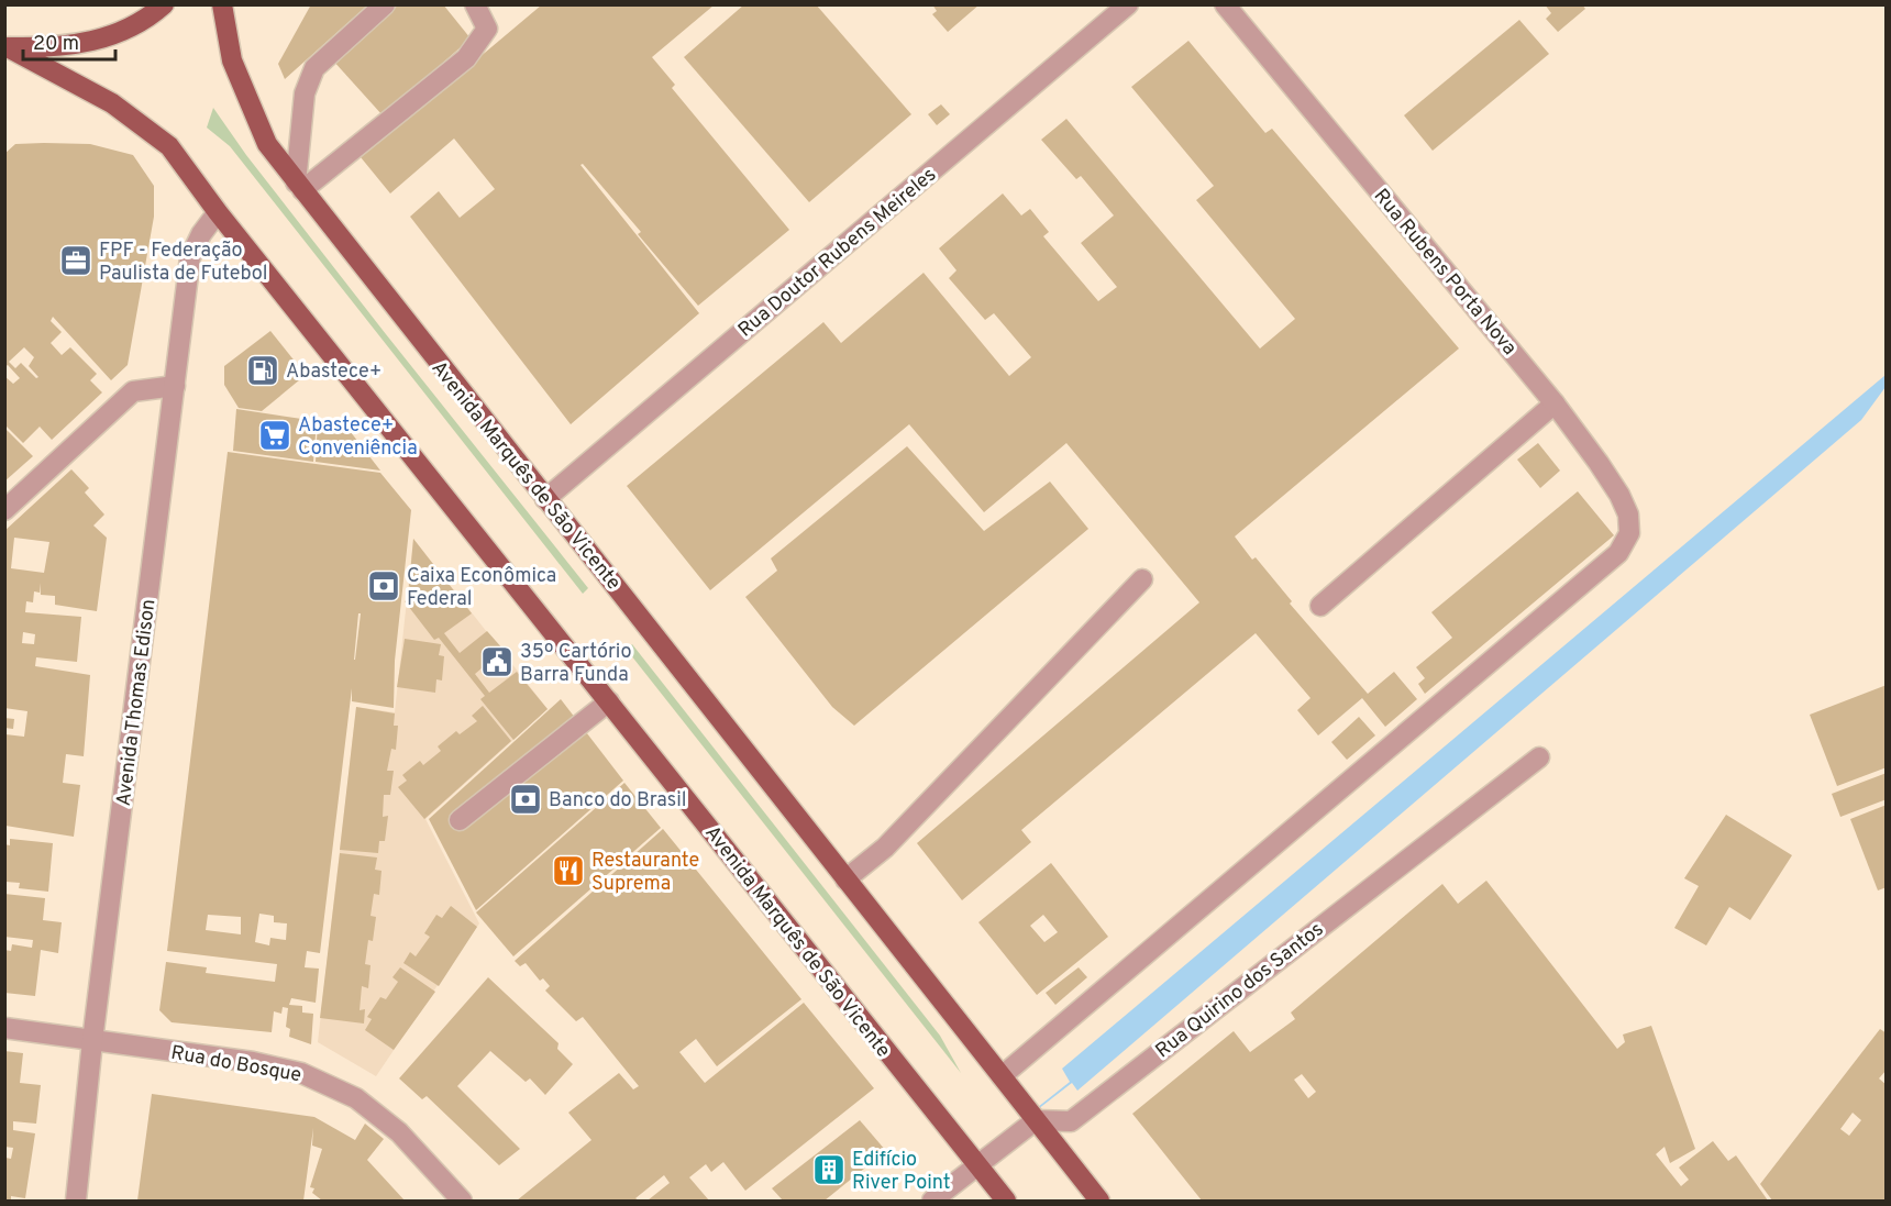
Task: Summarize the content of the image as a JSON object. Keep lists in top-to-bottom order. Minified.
{"streets":{"main road":["Avenida Marquês de São Vicente"],"street":["Rua Doutor Rubens Meireles","Rua Rubens Porta Nova","Avenida Thomas Edison","Rua Quirino dos Santos","Rua do Bosque"]},"crossings":[["Rua Doutor Rubens Meireles","Avenida Marquês de São Vicente"],["Rua Rubens Porta Nova","Avenida Marquês de São Vicente"],["Avenida Marquês de São Vicente","Avenida Thomas Edison"],["Avenida Marquês de São Vicente","Rua Quirino dos Santos"],["Avenida Thomas Edison","Rua do Bosque"]],"places":{"office":["FPF - Federação Paulista de Futebol"],"fuel station":["Abastece+"],"supermarket":["Abastece+ Conveniência"],"bank":["Caixa Econômica Federal","Banco do Brasil"],"public building":["35º Cartório Barra Funda"],"restaurant":["Restaurante Suprema"],"building":["Edifício River Point"]},"scale_bar":"20 m"}
